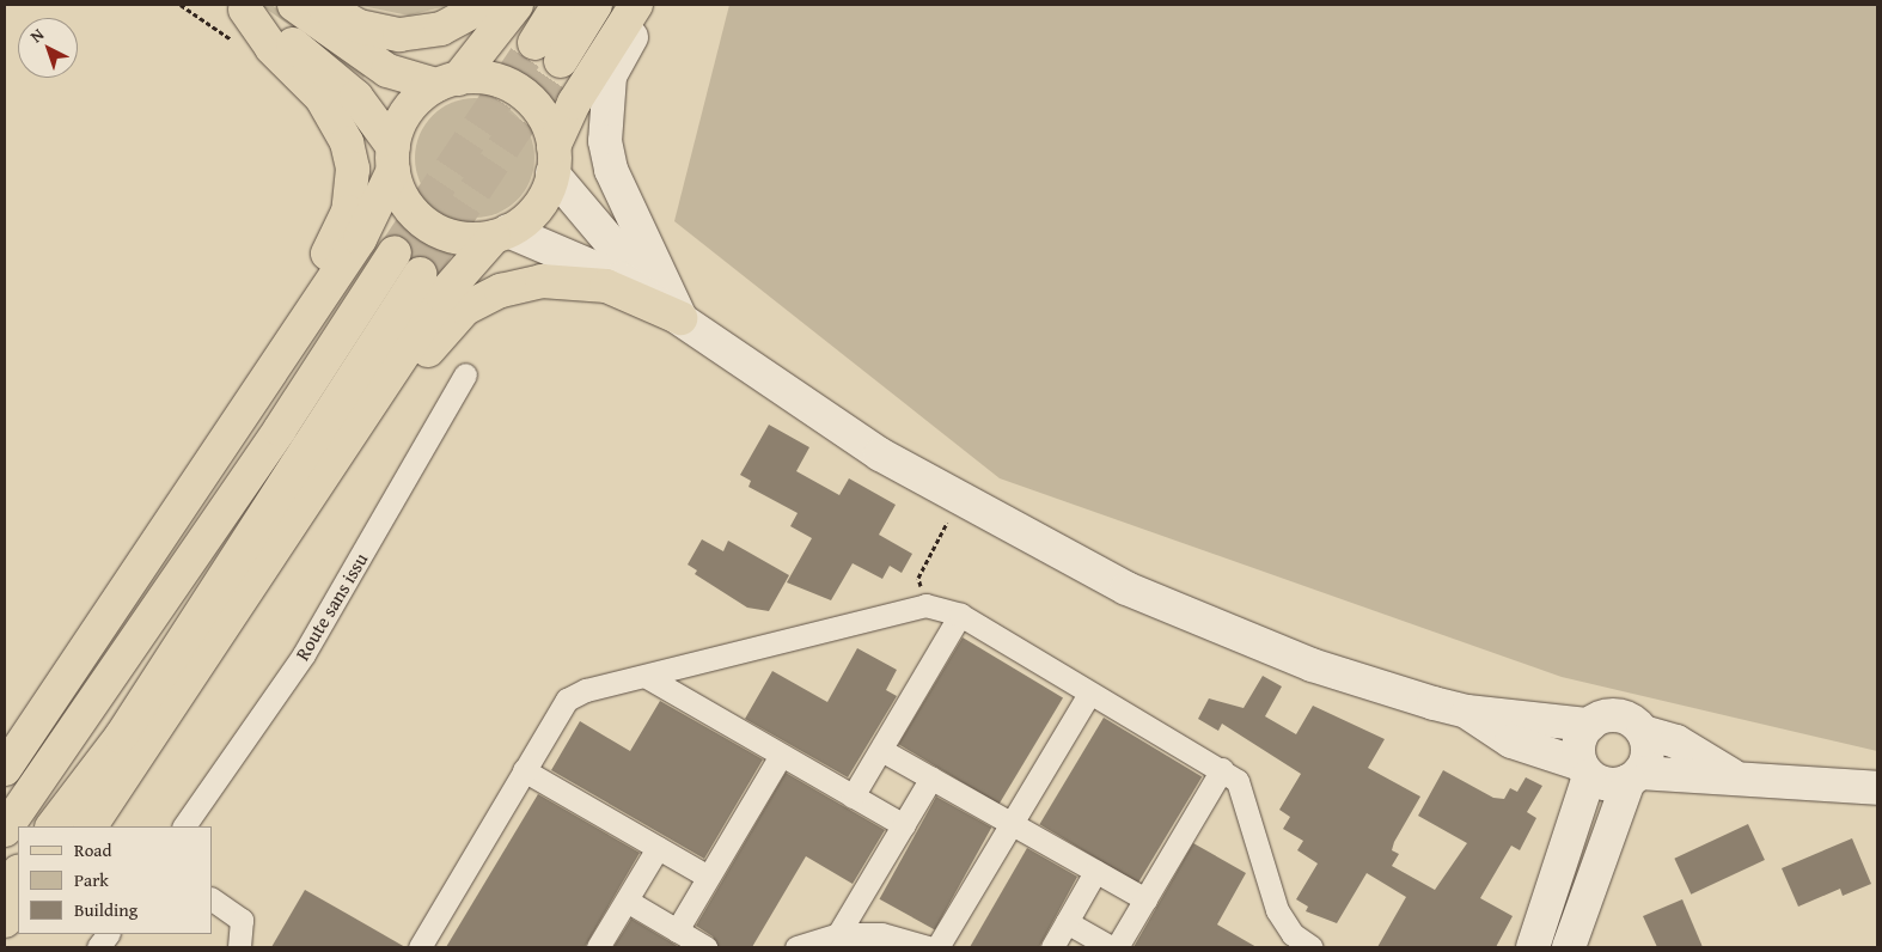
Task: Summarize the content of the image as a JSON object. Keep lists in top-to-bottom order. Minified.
{"streets":{"street":["Route sans issu"]},"legend":["Road","Park","Building"],"north":"top left"}
